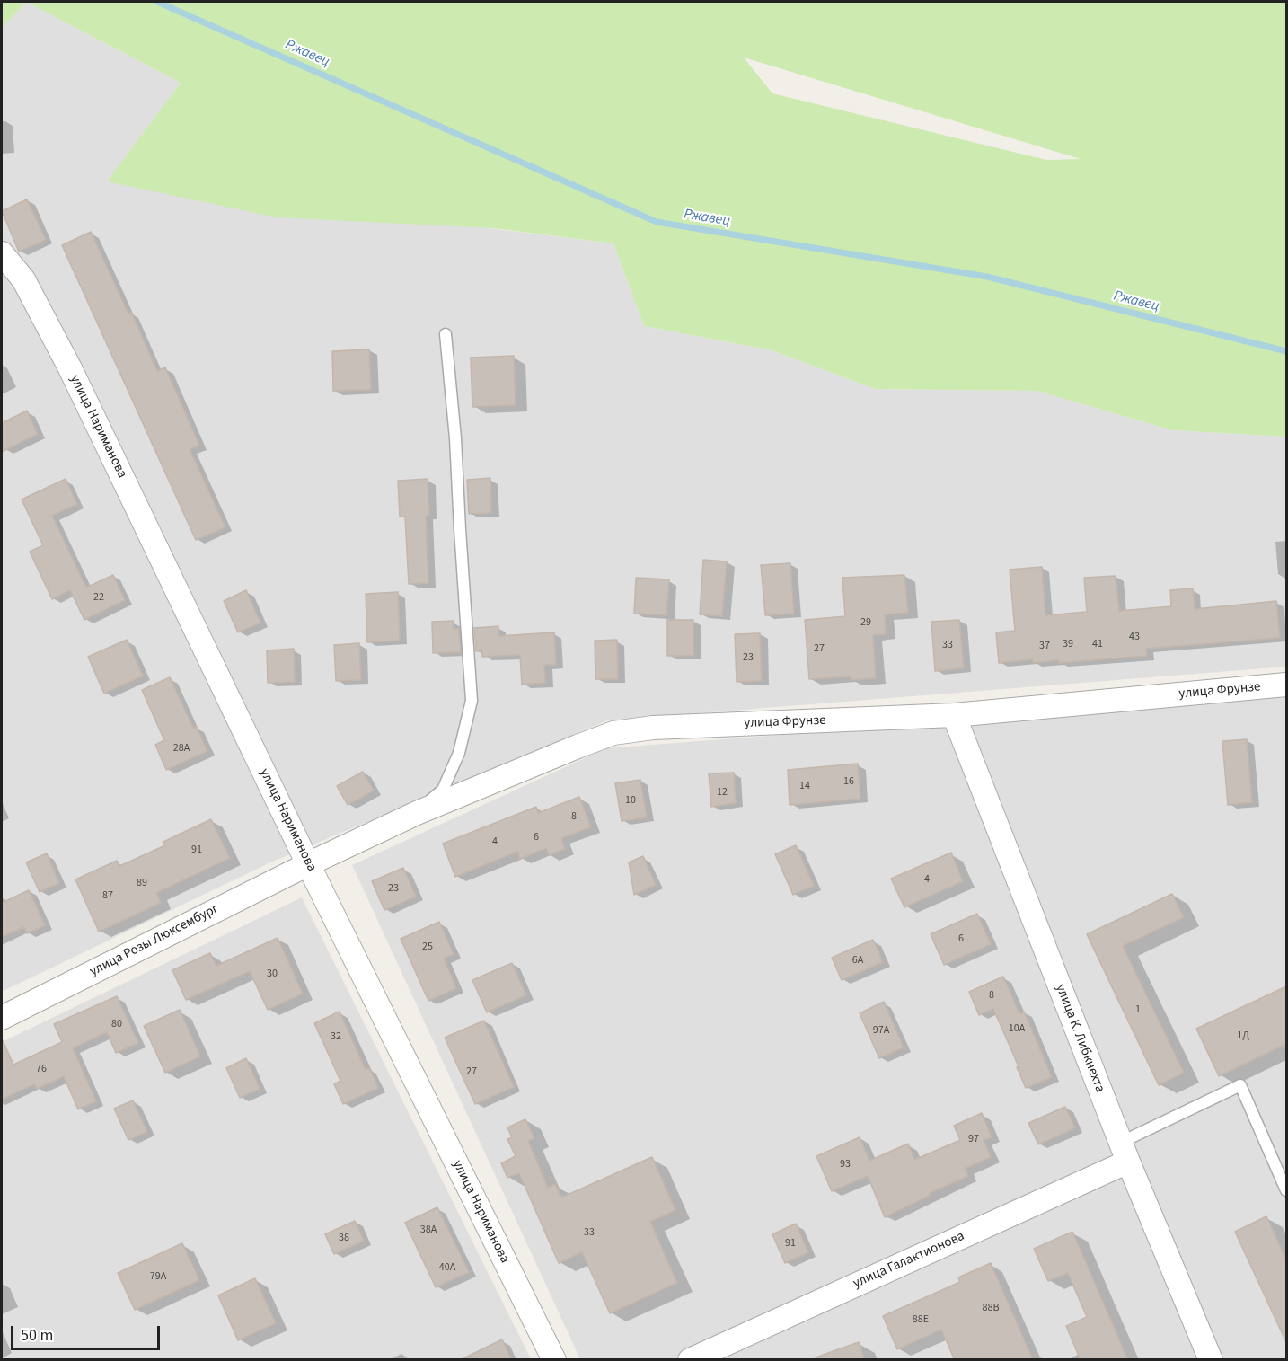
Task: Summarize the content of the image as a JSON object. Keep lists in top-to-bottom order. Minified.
{"streets":{"street":["улица Нариманова","улица Фрунзе","улица Розы Люксембург","улица К. Либкнехта","улица Галактионова"]},"crossings":[["улица Нариманова","улица Фрунзе"],["улица Нариманова","улица Розы Люксембург"],["улица Фрунзе","улица Розы Люксембург"],["улица Фрунзе","улица К. Либкнехта"],["улица К. Либкнехта","улица Галактионова"]],"water":["Ржавец"],"house_numbers":["22","29","43","39","41","33","37","27","23","28А","16","14","12","10","8","6","4","91","4","89","23","87","6","25","6А","30","8","1","80","10А","97А","1Д","32","76","27","97","93","38А","33","38","91","40А","79А","88В","88Е"],"scale_bar":"50 m"}
